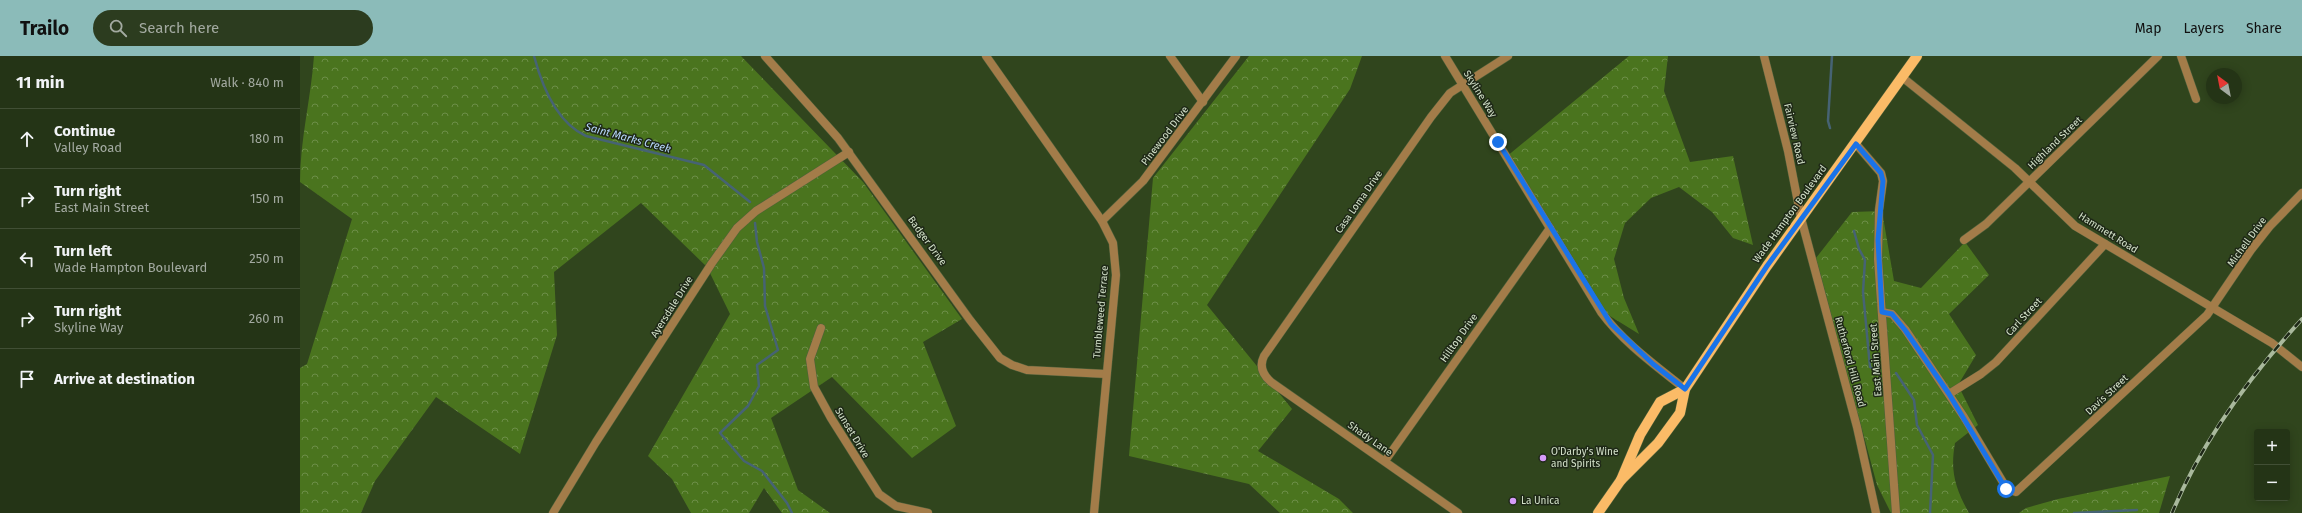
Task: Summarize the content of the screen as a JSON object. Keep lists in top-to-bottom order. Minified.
{"streets":{"main road":["Wade Hampton Boulevard"],"street":["Skyline Way","Fairview Road","Pinewood Drive","Highland Street","Casa Loma Drive","Hammett Road","Badger Drive","Michell Drive","Ayersdale Drive","Tumbleweed Terrace","Carl Street","Hilltop Drive","East Main Street","Rutherford Hill Road","Davis Street","Sunset Drive","Shady Lane"]},"crossings":[["Skyline Way","Casa Loma Drive"],["Skyline Way","Wade Hampton Boulevard"],["Skyline Way","Hilltop Drive"],["Fairview Road","Wade Hampton Boulevard"],["Fairview Road","Rutherford Hill Road"],["Pinewood Drive","Tumbleweed Terrace"],["Highland Street","Hammett Road"],["Casa Loma Drive","Shady Lane"],["Wade Hampton Boulevard","Hammett Road"],["Wade Hampton Boulevard","East Main Street"],["Wade Hampton Boulevard","Rutherford Hill Road"],["Hammett Road","Michell Drive"],["Hammett Road","Carl Street"],["Hammett Road","Davis Street"],["Badger Drive","Ayersdale Drive"],["Badger Drive","Tumbleweed Terrace"],["Michell Drive","Davis Street"],["Carl Street","Davis Street"],["Hilltop Drive","Shady Lane"]],"water":["Saint Marks Creek"],"places":["O'Darby's Wine and Spirits","La Unica"],"north":"top left","page":{"header":"Trailo","search":"Search here","nav":["Map","Layers","Share"],"heading":["11 min","Walk · 840 m"],"list":[["Continue","Valley Road","180 m"],["Turn right","East Main Street","150 m"],["Turn left","Wade Hampton Boulevard","250 m"],["Turn right","Skyline Way","260 m"],"Arrive at destination"],"map_buttons":["+","−"]}}
